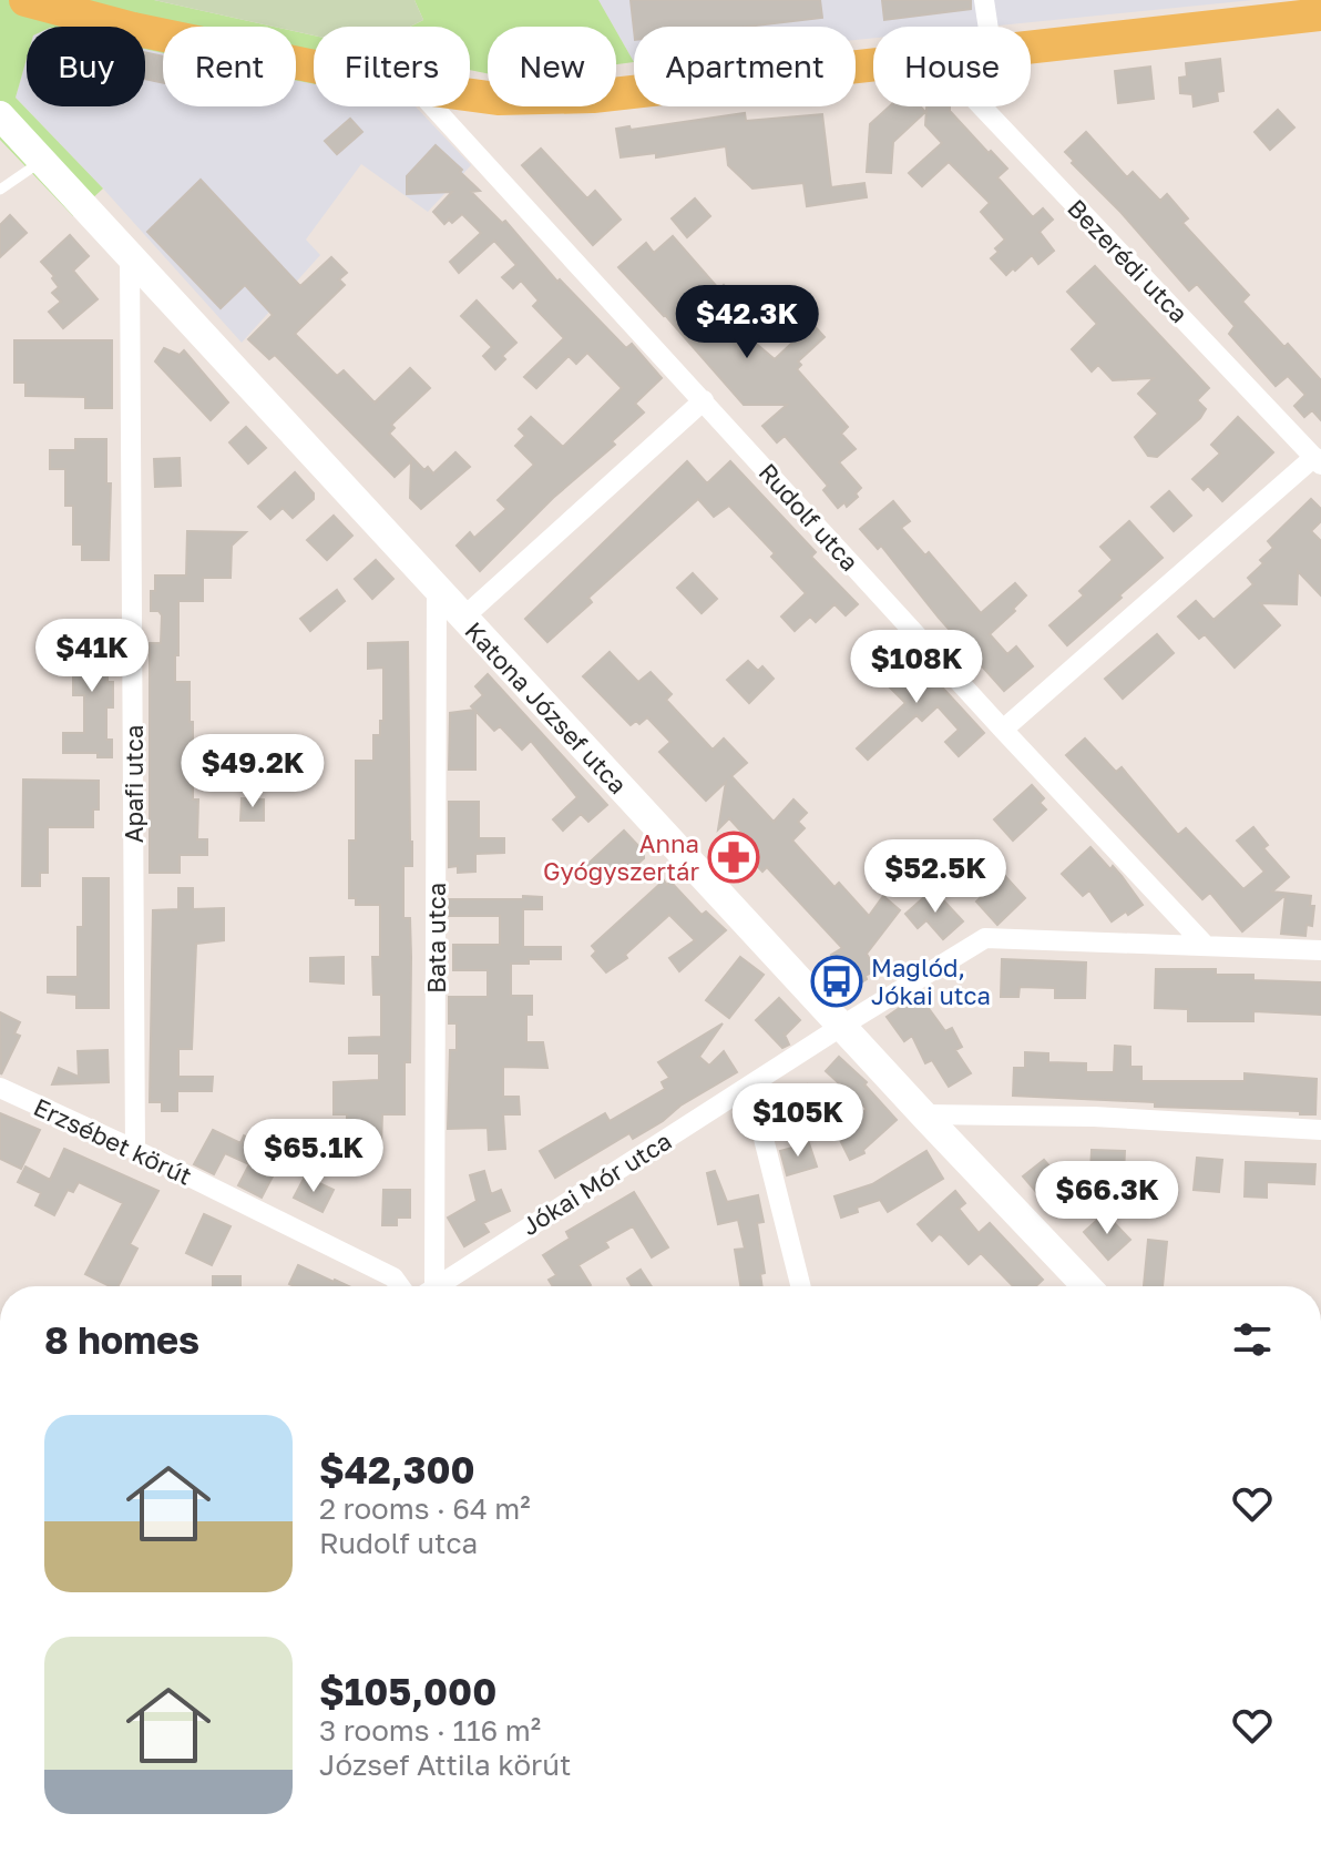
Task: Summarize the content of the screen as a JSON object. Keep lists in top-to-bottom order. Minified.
{"streets":{"main road":["Katona József utca"],"street":["Bezerédi utca","Rudolf utca","Apafi utca","Bata utca","Erzsébet körút","Jókai Mór utca"]},"crossings":[["Rudolf utca","Jókai Mór utca"],["Katona József utca","Apafi utca"],["Katona József utca","Bata utca"],["Katona József utca","Jókai Mór utca"],["Apafi utca","Erzsébet körút"]],"places":{"pharmacy":["Anna Gyógyszertár"],"bus stop":["Maglód, Jókai utca"]},"page":{"chip":["Buy","Rent","Filters","New","Apartment","House"],"price":["$42.3K","$41K","$108K","$49.2K","$52.5K","$105K","$65.1K","$66.3K"],"heading":"8 homes","list":[{"name":"$42,300","note":"2 rooms · 64 m² · Rudolf utca"},{"name":"$105,000","note":"3 rooms · 116 m² · József Attila körút"}]}}
